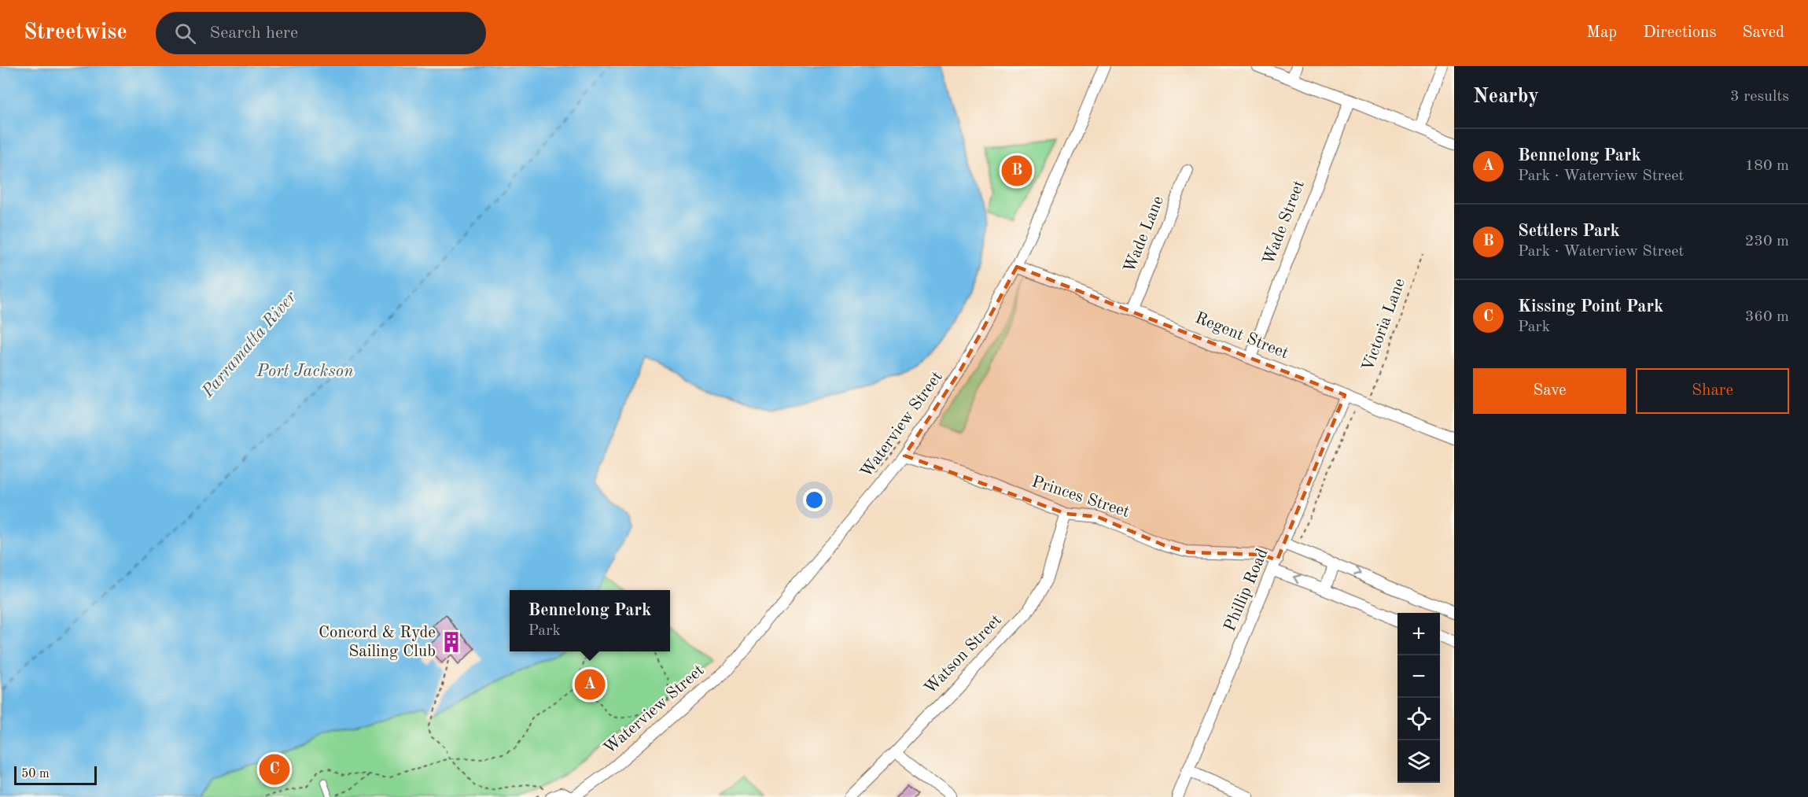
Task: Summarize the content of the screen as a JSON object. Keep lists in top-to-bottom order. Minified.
{"streets":{"street":["Wade Street","Wade Lane","Regent Street","Waterview Street","Princes Street","Phillip Road","Watson Street"],"path":["Victoria Lane"]},"crossings":[["Wade Street","Regent Street"],["Wade Lane","Regent Street"],["Victoria Lane","Regent Street"],["Regent Street","Waterview Street"],["Regent Street","Phillip Road"],["Waterview Street","Princes Street"],["Princes Street","Phillip Road"],["Princes Street","Watson Street"]],"water":["Parramatta River","Port Jackson"],"places":{"building":["Concord & Ryde Sailing Club"]},"scale_bar":"50 m","page":{"header":"Streetwise","search":"Search here","nav":["Map","Directions","Saved"],"heading":["Nearby","3 results"],"list":[{"mark":"A","name":"Bennelong Park","note":"Park · Waterview Street","value":"180 m"},{"mark":"B","name":"Settlers Park","note":"Park · Waterview Street","value":"230 m"},{"mark":"C","name":"Kissing Point Park","note":"Park","value":"360 m"}],"pins":["B","A","C"],"buttons":["Save","Share"],"popup":["Bennelong Park","Park"],"map_buttons":["+","−"],"scale":"50 m"}}
